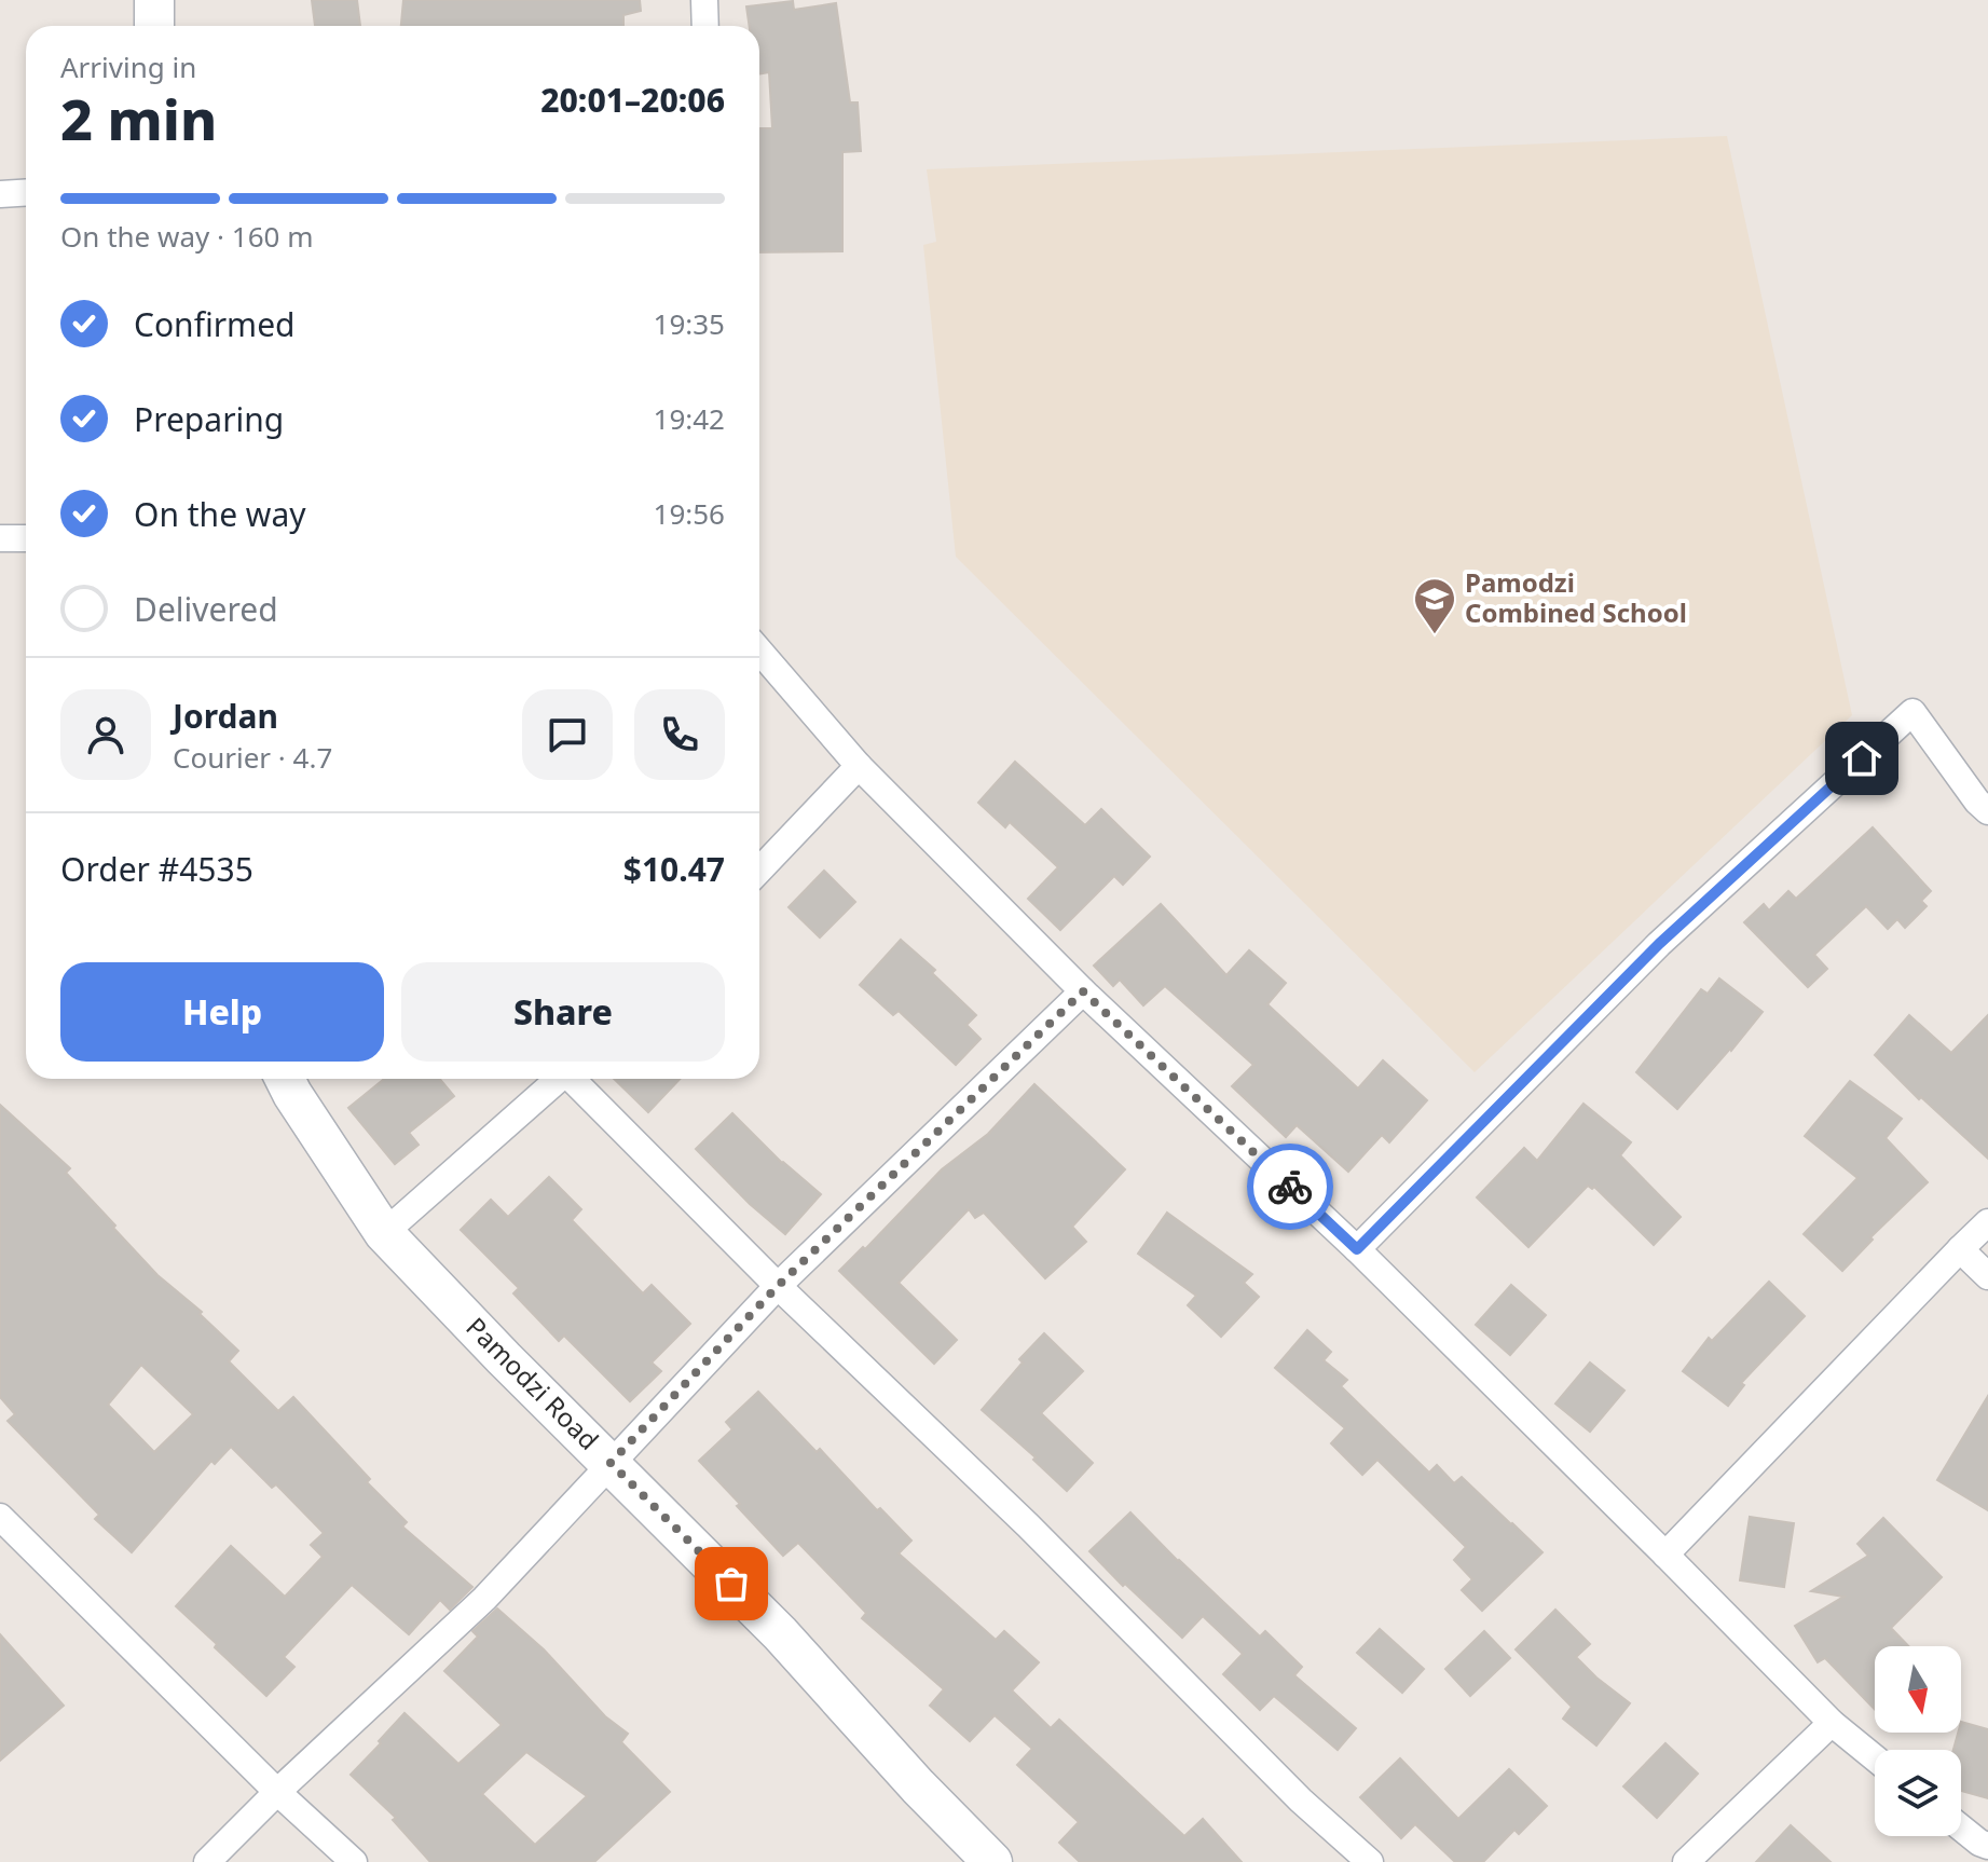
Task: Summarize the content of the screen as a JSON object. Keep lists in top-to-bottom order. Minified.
{"streets":{"street":["Pamodzi Road"]},"places":{"school or university":["Pamodzi Combined School"]},"north":"bottom","page":{"heading":["2 min","Arriving in","20:01–20:06"],"panel":["Jordan","Courier · 4.7","Order #4535","$10.47"],"bar":"On the way · 160 m","list":[["Confirmed","19:35"],["Preparing","19:42"],["On the way","19:56"],"Delivered"],"buttons":["Help","Share"]}}
